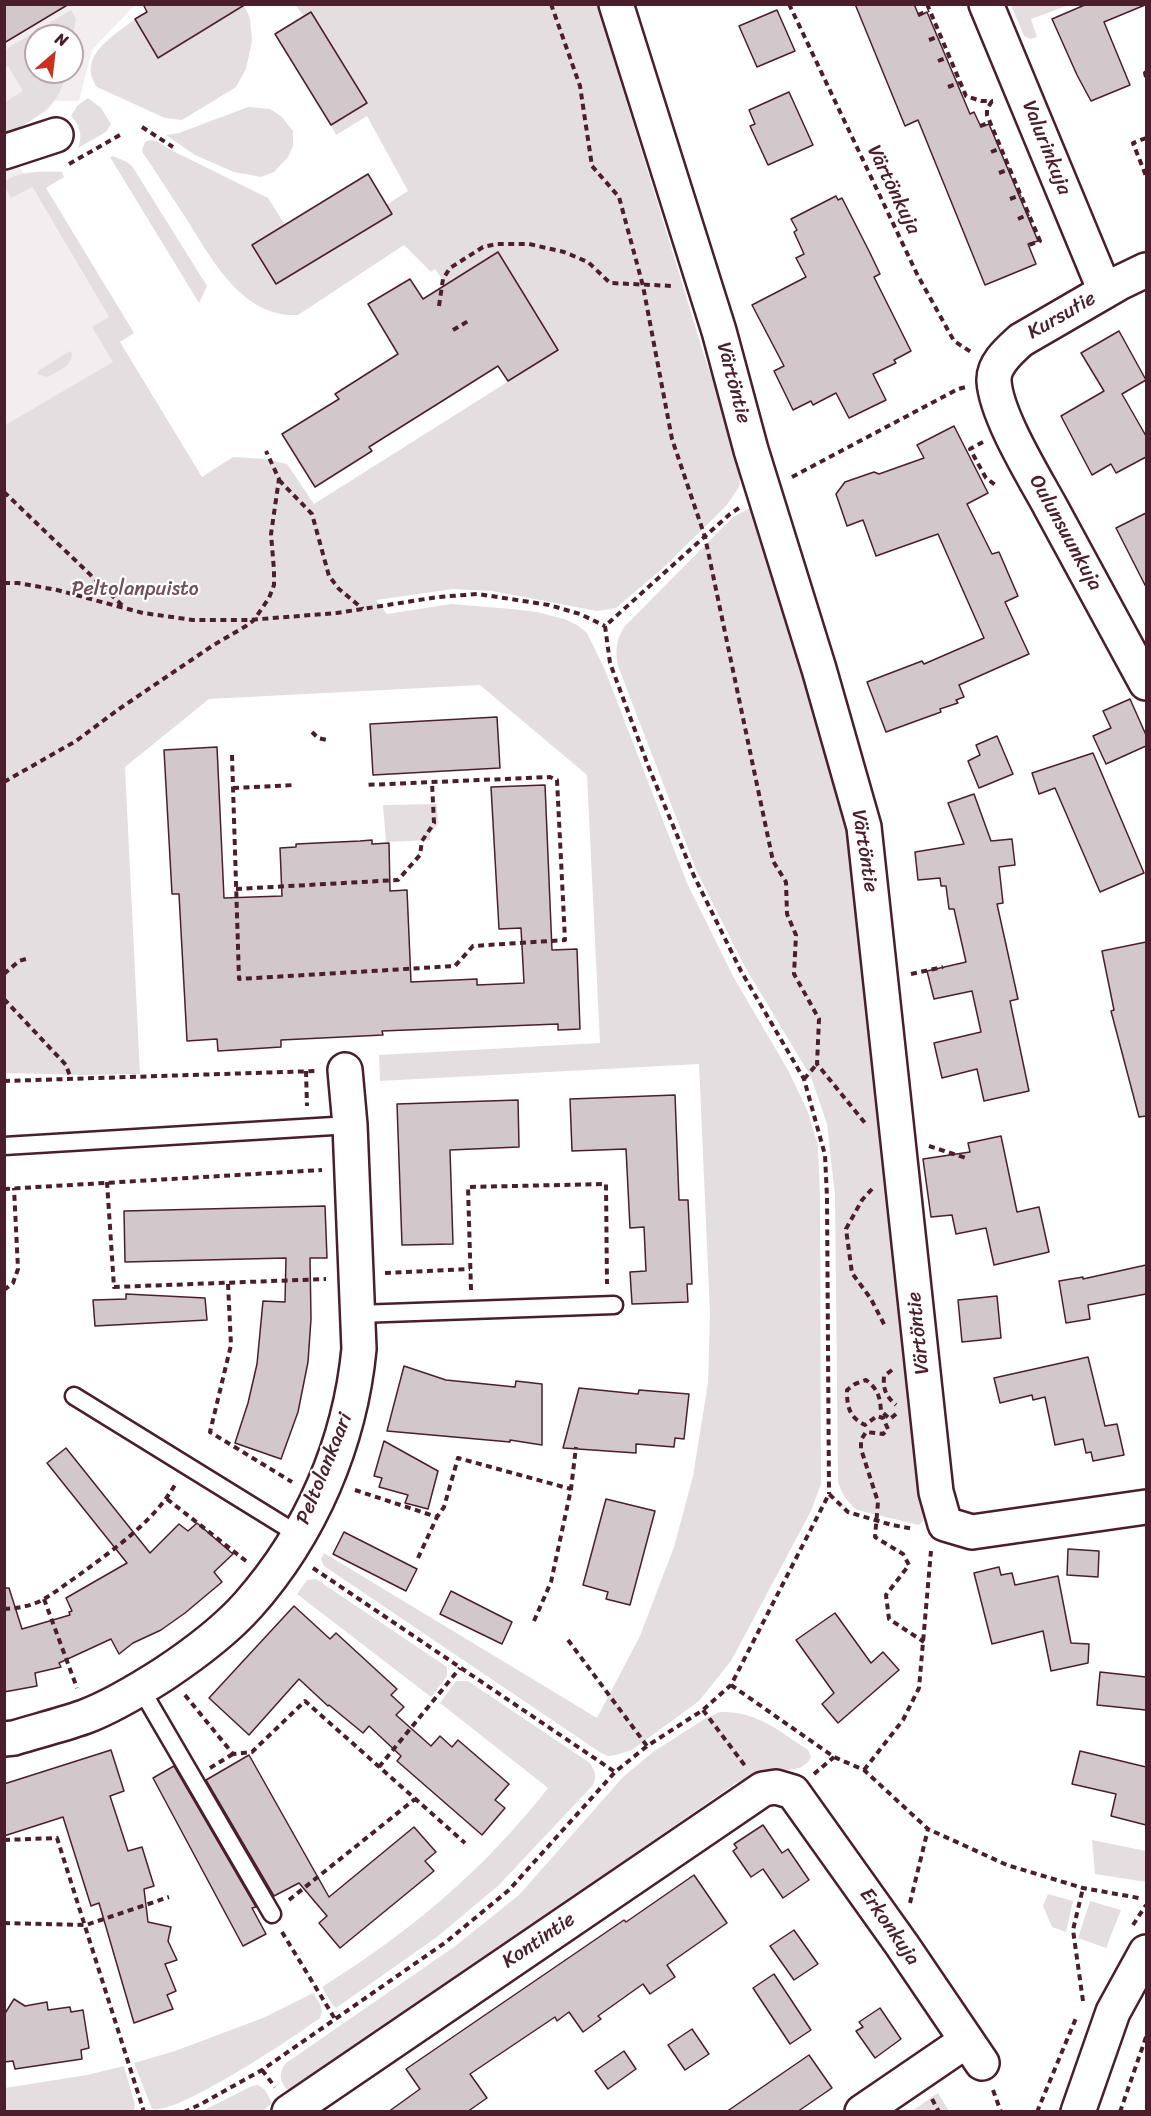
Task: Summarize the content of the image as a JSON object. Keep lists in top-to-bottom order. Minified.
{"streets":{"street":["Valurinkuja","Kursutie","Värtöntie","Oulunsuunkuja","Peltolankaari","Erkonkuja","Kontintie"],"path":["Värtönkuja"]},"crossings":[["Valurinkuja","Kursutie"],["Värtönkuja","Kursutie"],["Värtönkuja","Oulunsuunkuja"],["Kursutie","Oulunsuunkuja"],["Erkonkuja","Kontintie"]],"parks":["Peltolanpuisto"],"north":"top right"}
